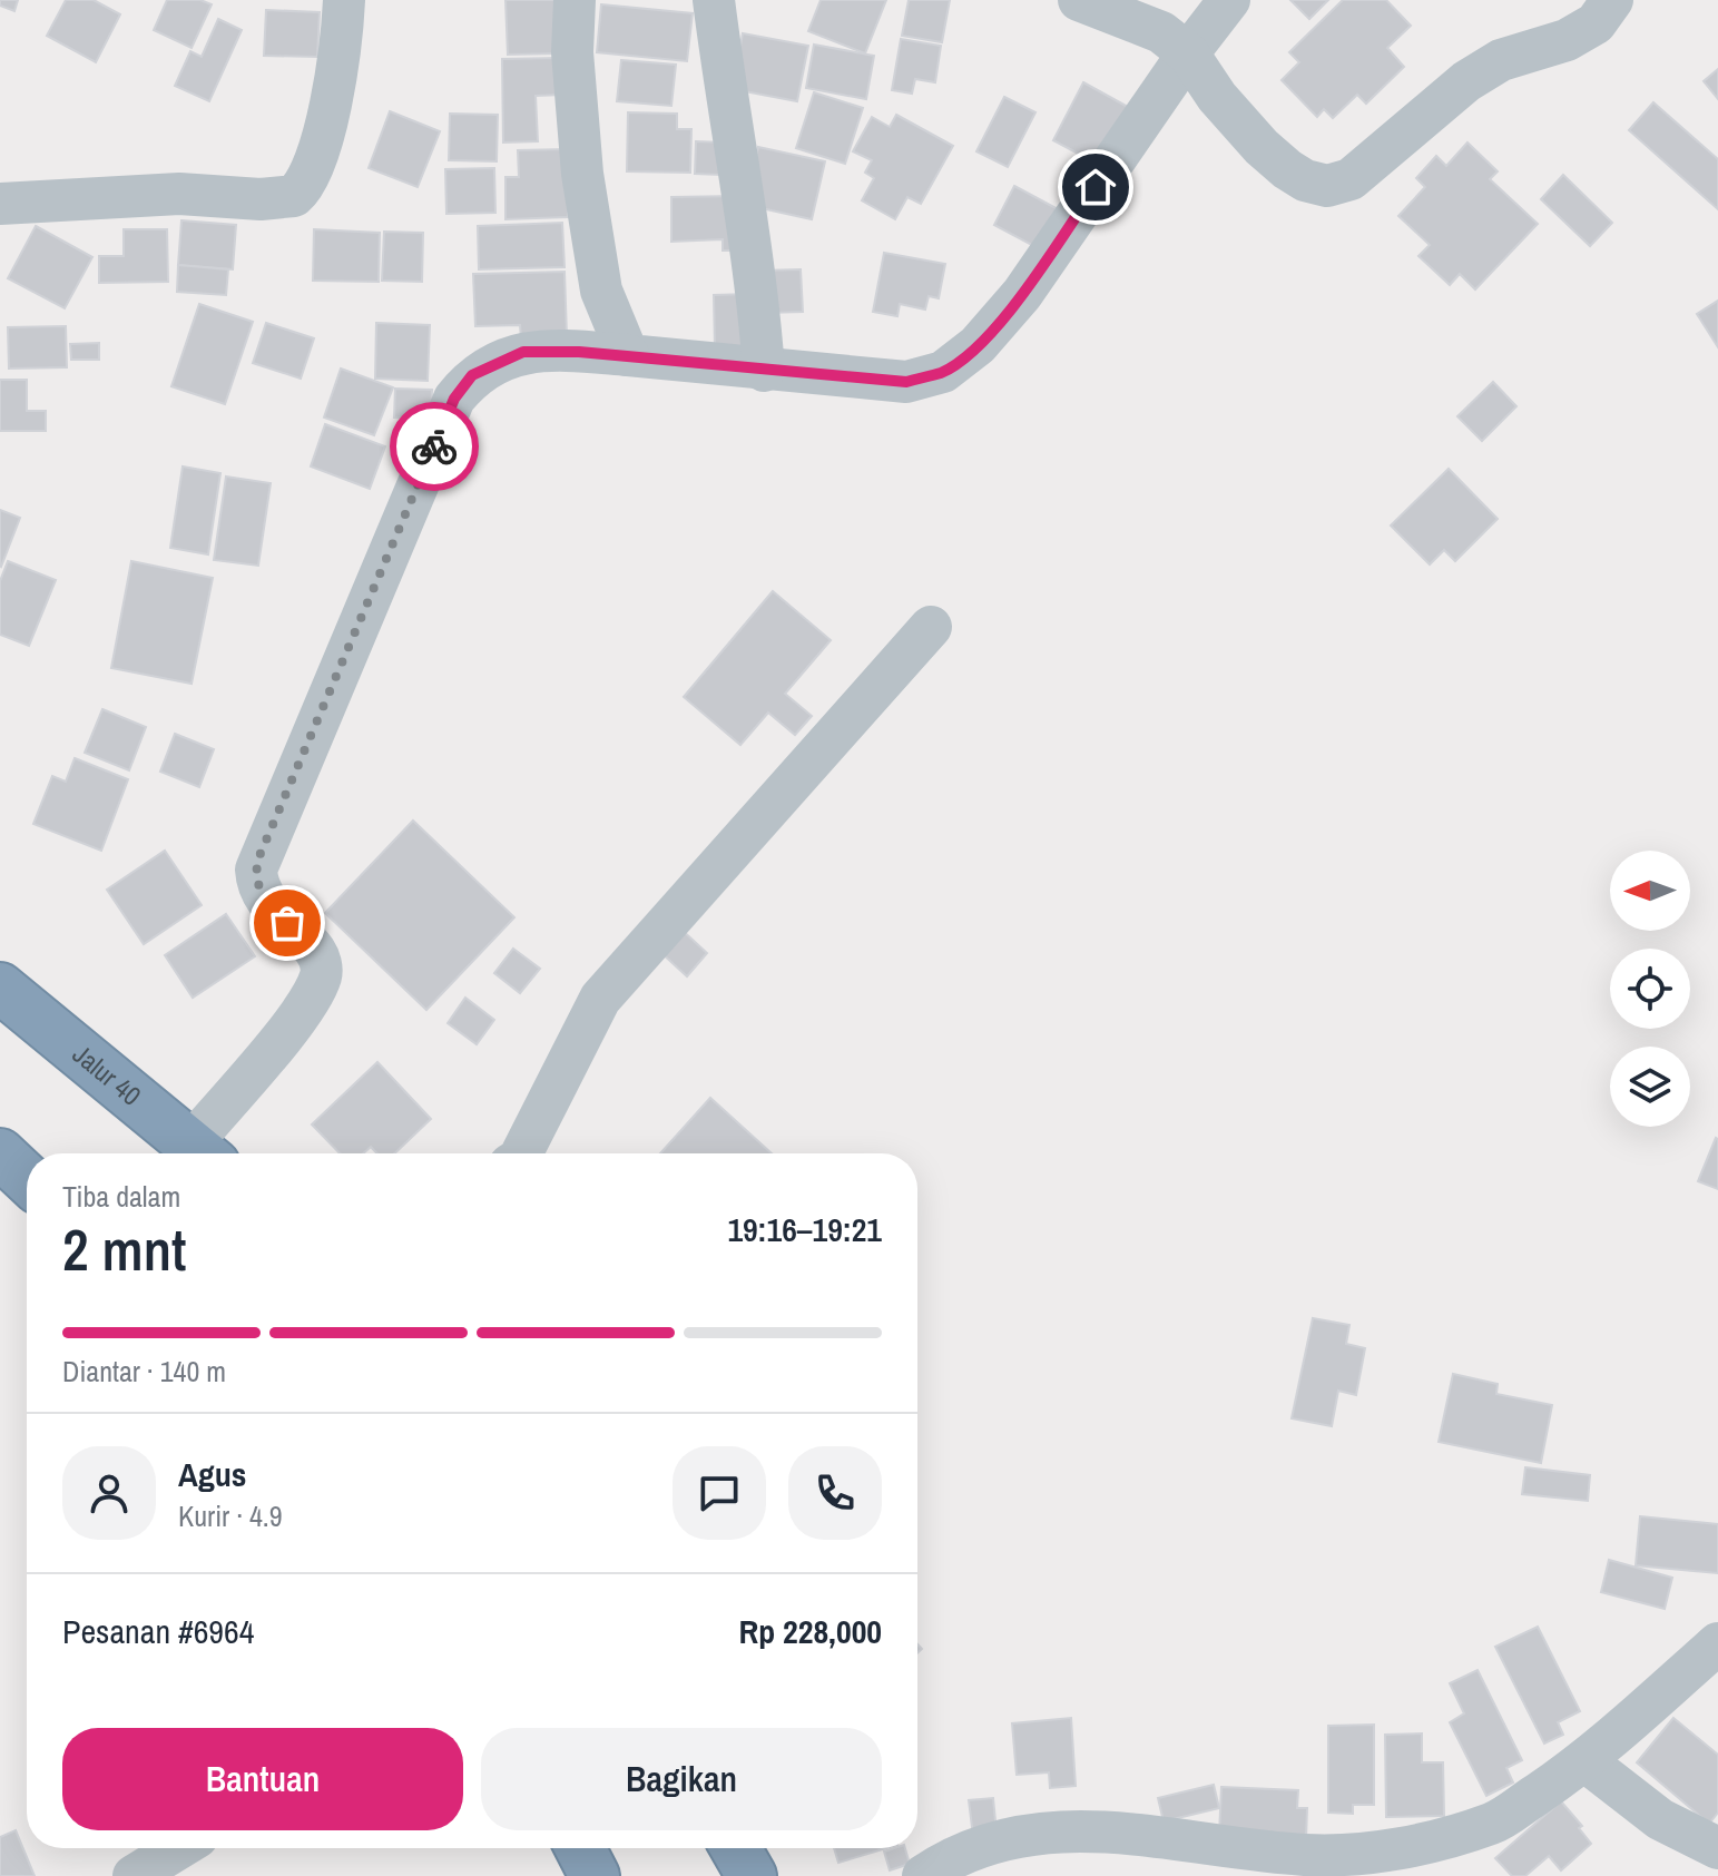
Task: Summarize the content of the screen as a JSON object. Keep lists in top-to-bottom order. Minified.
{"streets":{"highway":["Jalur 40"]},"north":"left","page":{"heading":["2 mnt","Tiba dalam","19:16–19:21"],"panel":["Agus","Kurir · 4.9","Pesanan #6964","Rp 228,000"],"bar":"Diantar · 140 m","buttons":["Bantuan","Bagikan"]}}
